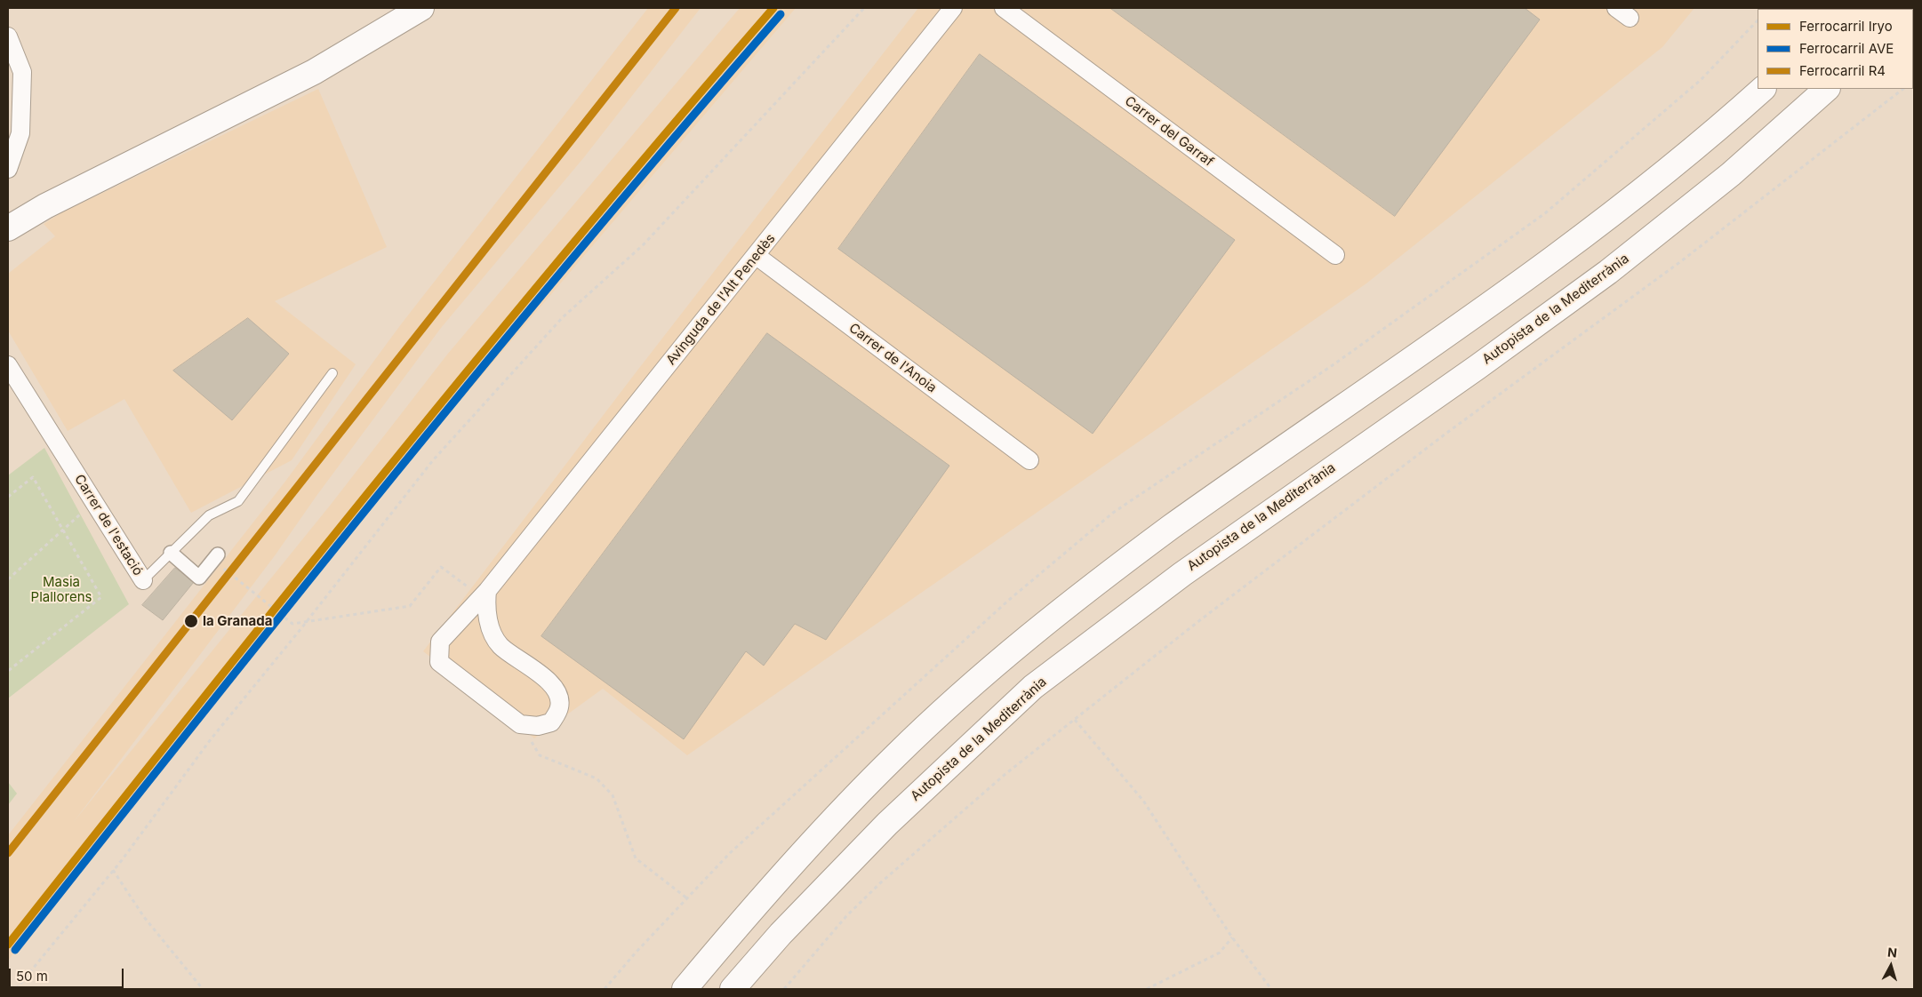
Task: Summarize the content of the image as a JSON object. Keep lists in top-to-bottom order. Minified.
{"streets":{"main road":["Autopista de la Mediterrània"],"street":["Carrer del Garraf","Avinguda de l'Alt Penedès","Carrer de l'Anoia","Carrer de l'estació"]},"crossings":[["Avinguda de l'Alt Penedès","Carrer de l'Anoia"]],"parks":["Masia Plallorens"],"places":["la Granada"],"lines":["rail line Iryo","rail line R4","rail line AVE"],"legend":["Ferrocarril Iryo","Ferrocarril AVE","Ferrocarril R4"],"scale_bar":"50 m","north":"top"}
